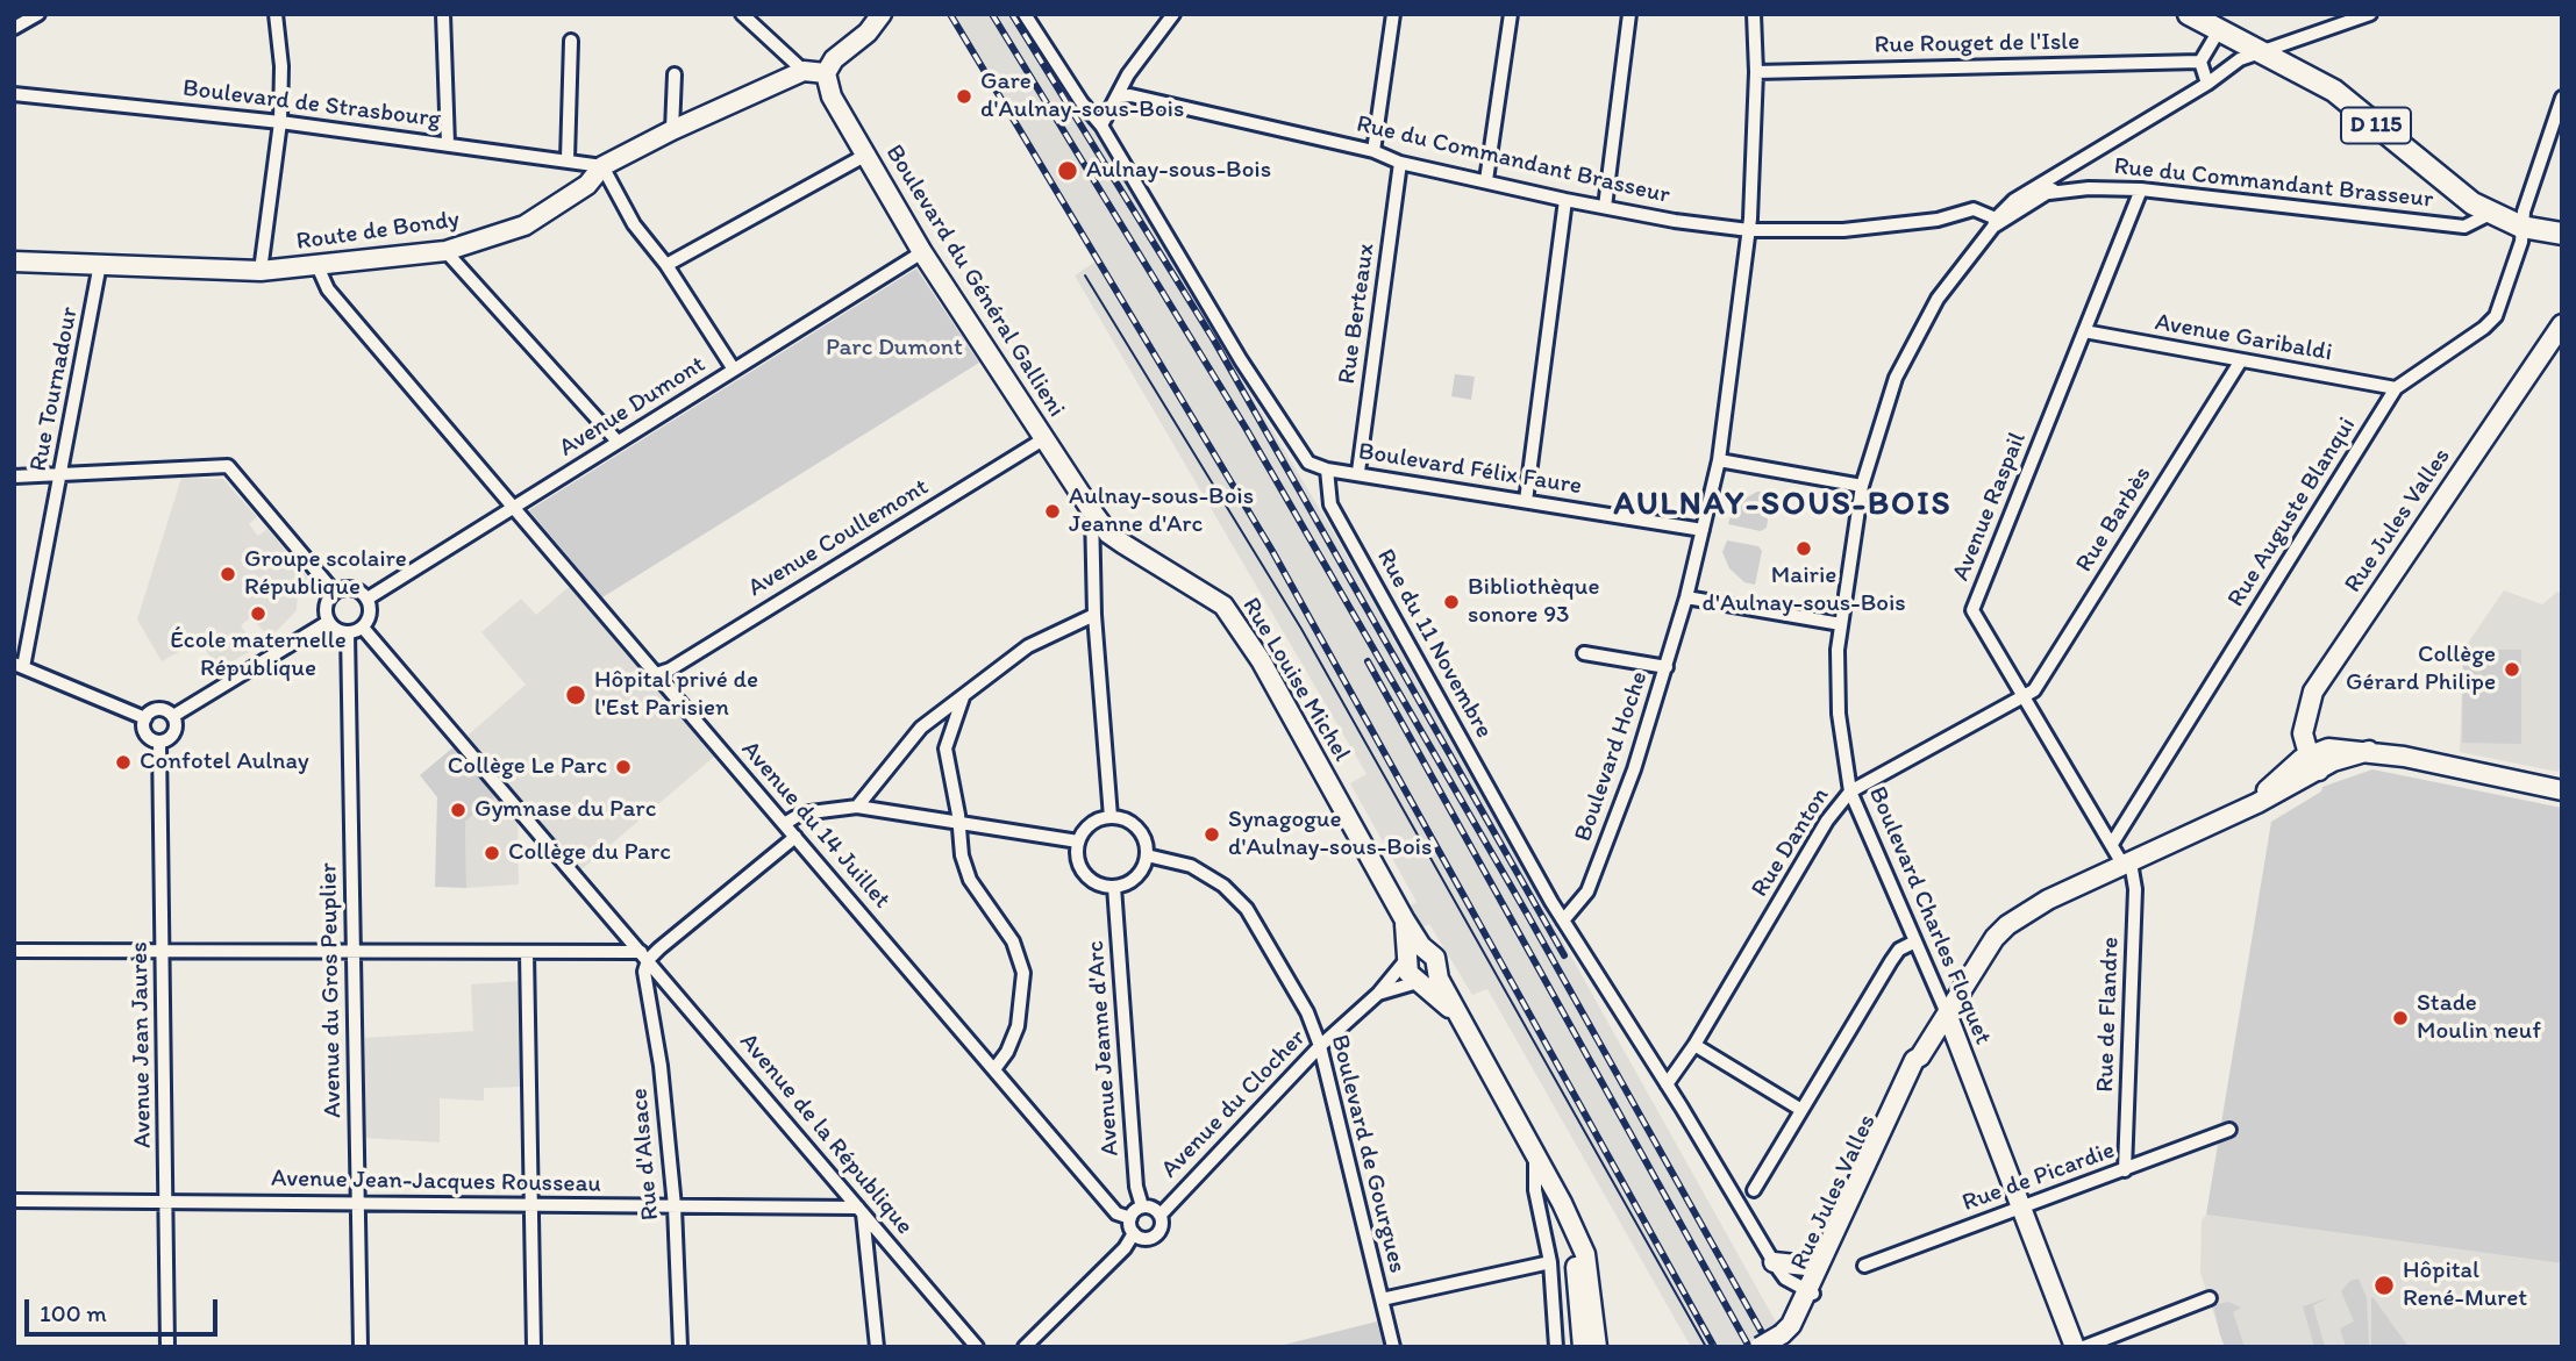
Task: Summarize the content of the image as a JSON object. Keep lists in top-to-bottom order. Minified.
{"streets":{"main road":["D 115"],"street":["Rue Rouget de l'Isle","Boulevard de Strasbourg","Rue du Commandant Brasseur","Route de Bondy","Boulevard du Général Gallieni","Rue Berteaux","Avenue Garibaldi","Rue Tournadour","Avenue Dumont","Boulevard Félix Faure","Avenue Raspail","Rue Auguste Blanqui","Rue Barbès","Rue Jules Valles","Avenue Coullemont","Rue du 11 Novembre","Rue Louise Michel","Boulevard Hoche","Avenue du 14 Juillet","Rue Danton","Boulevard Charles Floquet","Avenue du Gros Peuplier","Rue de Flandre","Avenue Jean Jaurès","Avenue Jeanne d'Arc","Avenue du Clocher","Avenue de la République","Rue d'Alsace","Boulevard de Gourgues","Rue de Picardie","Avenue Jean-Jacques Rousseau"]},"crossings":[["Rue Rouget de l'Isle","Boulevard Hoche"],["Boulevard de Strasbourg","Route de Bondy"],["D 115","Rue du Commandant Brasseur"],["D 115","Rue Auguste Blanqui"],["D 115","Boulevard Charles Floquet"],["Rue du Commandant Brasseur","Rue Berteaux"],["Rue du Commandant Brasseur","Avenue Raspail"],["Rue du Commandant Brasseur","Boulevard Hoche"],["Rue du Commandant Brasseur","Boulevard Charles Floquet"],["Route de Bondy","Boulevard du Général Gallieni"],["Route de Bondy","Rue Tournadour"],["Route de Bondy","Avenue du 14 Juillet"],["Boulevard du Général Gallieni","Avenue Dumont"],["Boulevard du Général Gallieni","Avenue Coullemont"],["Boulevard du Général Gallieni","Rue Louise Michel"],["Rue Berteaux","Boulevard Félix Faure"],["Avenue Garibaldi","Avenue Raspail"],["Avenue Garibaldi","Rue Auguste Blanqui"],["Avenue Garibaldi","Rue Barbès"],["Avenue Dumont","Avenue du 14 Juillet"],["Avenue Dumont","Avenue du Gros Peuplier"],["Avenue Dumont","Avenue de la République"],["Boulevard Félix Faure","Rue du 11 Novembre"],["Boulevard Félix Faure","Boulevard Hoche"],["Avenue Raspail","Rue Auguste Blanqui"],["Avenue Raspail","Rue Barbès"],["Avenue Raspail","Rue Jules Valles"],["Avenue Raspail","Rue Danton"],["Avenue Raspail","Rue de Flandre"],["Rue Barbès","Rue Danton"],["Rue Jules Valles","Rue du 11 Novembre"],["Rue Jules Valles","Boulevard Charles Floquet"],["Rue Jules Valles","Rue de Flandre"],["Avenue Coullemont","Avenue du 14 Juillet"],["Rue du 11 Novembre","Boulevard Hoche"],["Rue du 11 Novembre","Rue Danton"],["Rue Louise Michel","Avenue du Clocher"],["Avenue du 14 Juillet","Avenue Jeanne d'Arc"],["Avenue du 14 Juillet","Avenue du Clocher"],["Rue Danton","Boulevard Charles Floquet"],["Boulevard Charles Floquet","Rue de Picardie"],["Avenue du Gros Peuplier","Avenue de la République"],["Avenue du Gros Peuplier","Avenue Jean-Jacques Rousseau"],["Rue de Flandre","Rue de Picardie"],["Avenue Jean Jaurès","Avenue Jean-Jacques Rousseau"],["Avenue Jeanne d'Arc","Avenue du Clocher"],["Avenue Jeanne d'Arc","Boulevard de Gourgues"],["Avenue du Clocher","Boulevard de Gourgues"],["Avenue de la République","Rue d'Alsace"],["Avenue de la République","Avenue Jean-Jacques Rousseau"],["Rue d'Alsace","Avenue Jean-Jacques Rousseau"]],"districts":["AULNAY-SOUS-BOIS"],"parks":["Parc Dumont"],"places":["Gare d'Aulnay-sous-Bois","Aulnay-sous-Bois","Aulnay-sous-Bois Jeanne d'Arc","Mairie d'Aulnay-sous-Bois","Groupe scolaire République","Bibliothèque sonore 93","École maternelle République","Collège Gérard Philipe","Hôpital privé de l'Est Parisien","Confotel Aulnay","Collège Le Parc","Gymnase du Parc","Synagogue d'Aulnay-sous-Bois","Collège du Parc","Stade Moulin neuf","Hôpital René-Muret"],"scale_bar":"100 m"}
